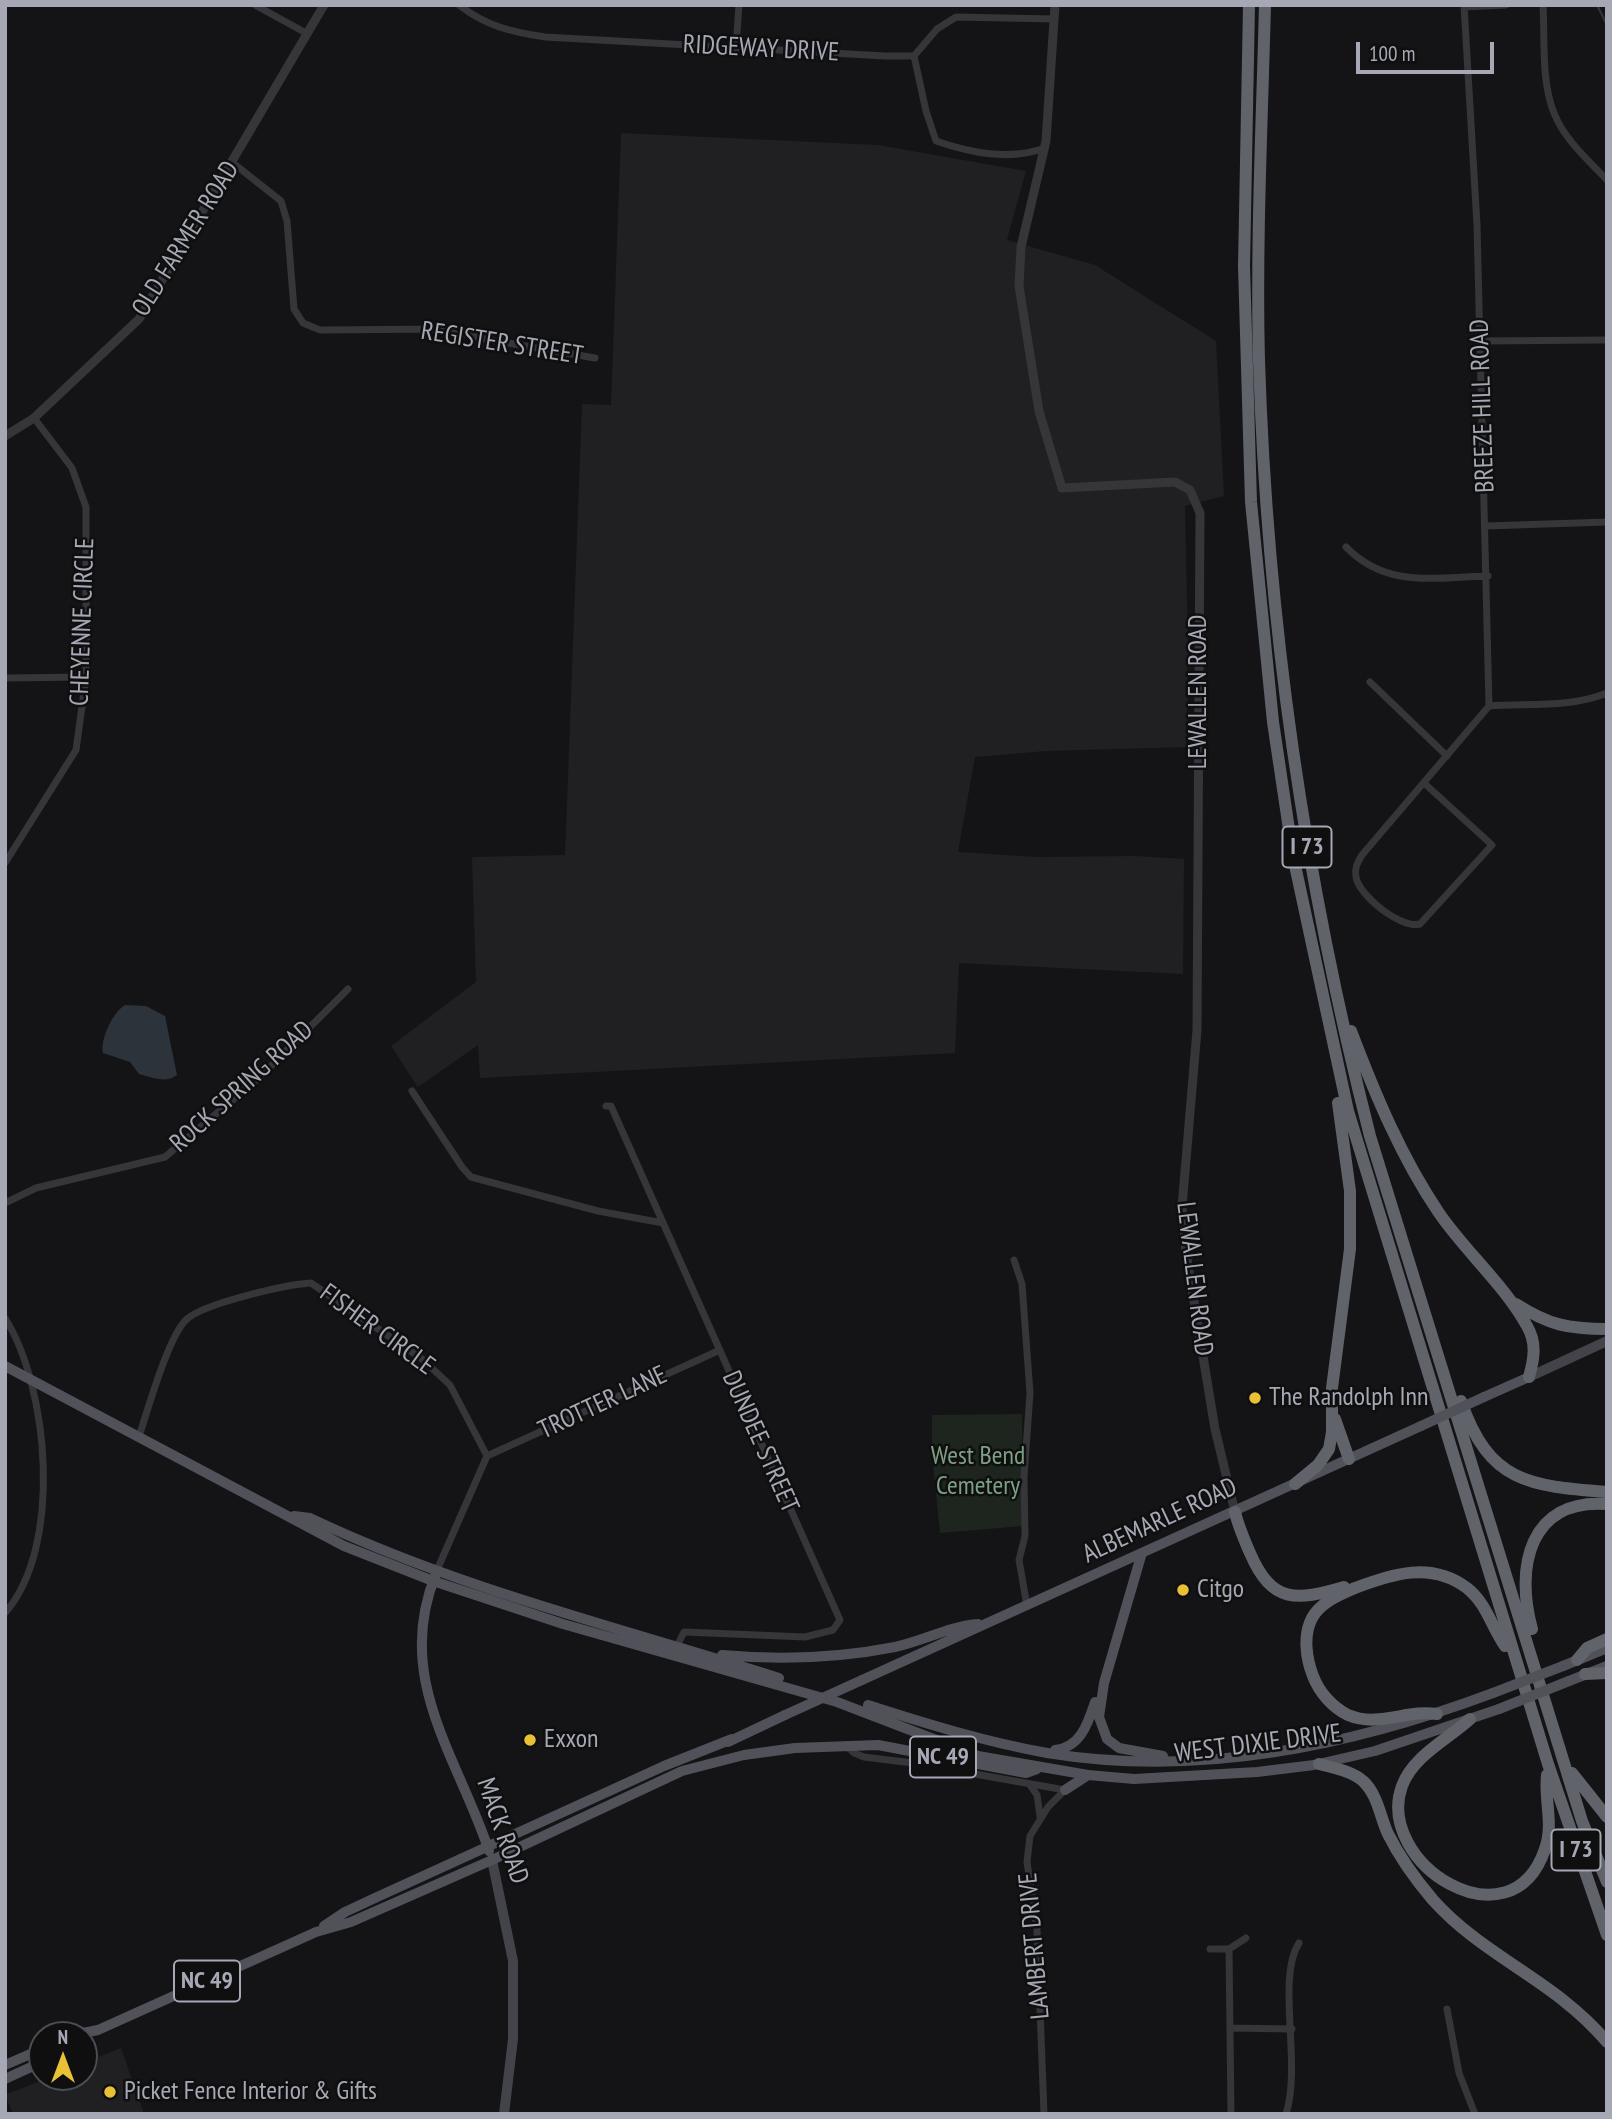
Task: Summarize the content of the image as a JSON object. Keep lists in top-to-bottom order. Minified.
{"streets":{"highway":["I 73"],"main road":["ALBEMARLE ROAD","WEST DIXIE DRIVE","NC 49","MACK ROAD"],"street":["RIDGEWAY DRIVE","OLD FARMER ROAD","REGISTER STREET","BREEZE HILL ROAD","CHEYENNE CIRCLE","LEWALLEN ROAD","ROCK SPRING ROAD","FISHER CIRCLE","TROTTER LANE","DUNDEE STREET","LAMBERT DRIVE"]},"crossings":[["RIDGEWAY DRIVE","LEWALLEN ROAD"],["OLD FARMER ROAD","REGISTER STREET"],["OLD FARMER ROAD","CHEYENNE CIRCLE"],["LEWALLEN ROAD","ALBEMARLE ROAD"],["FISHER CIRCLE","TROTTER LANE"],["TROTTER LANE","DUNDEE STREET"],["ALBEMARLE ROAD","NC 49"],["ALBEMARLE ROAD","MACK ROAD"],["WEST DIXIE DRIVE","NC 49"],["NC 49","MACK ROAD"]],"parks":["West Bend Cemetery"],"places":["The Randolph Inn","Citgo","Exxon","Picket Fence Interior & Gifts"],"scale_bar":"100 m","north":"top"}
